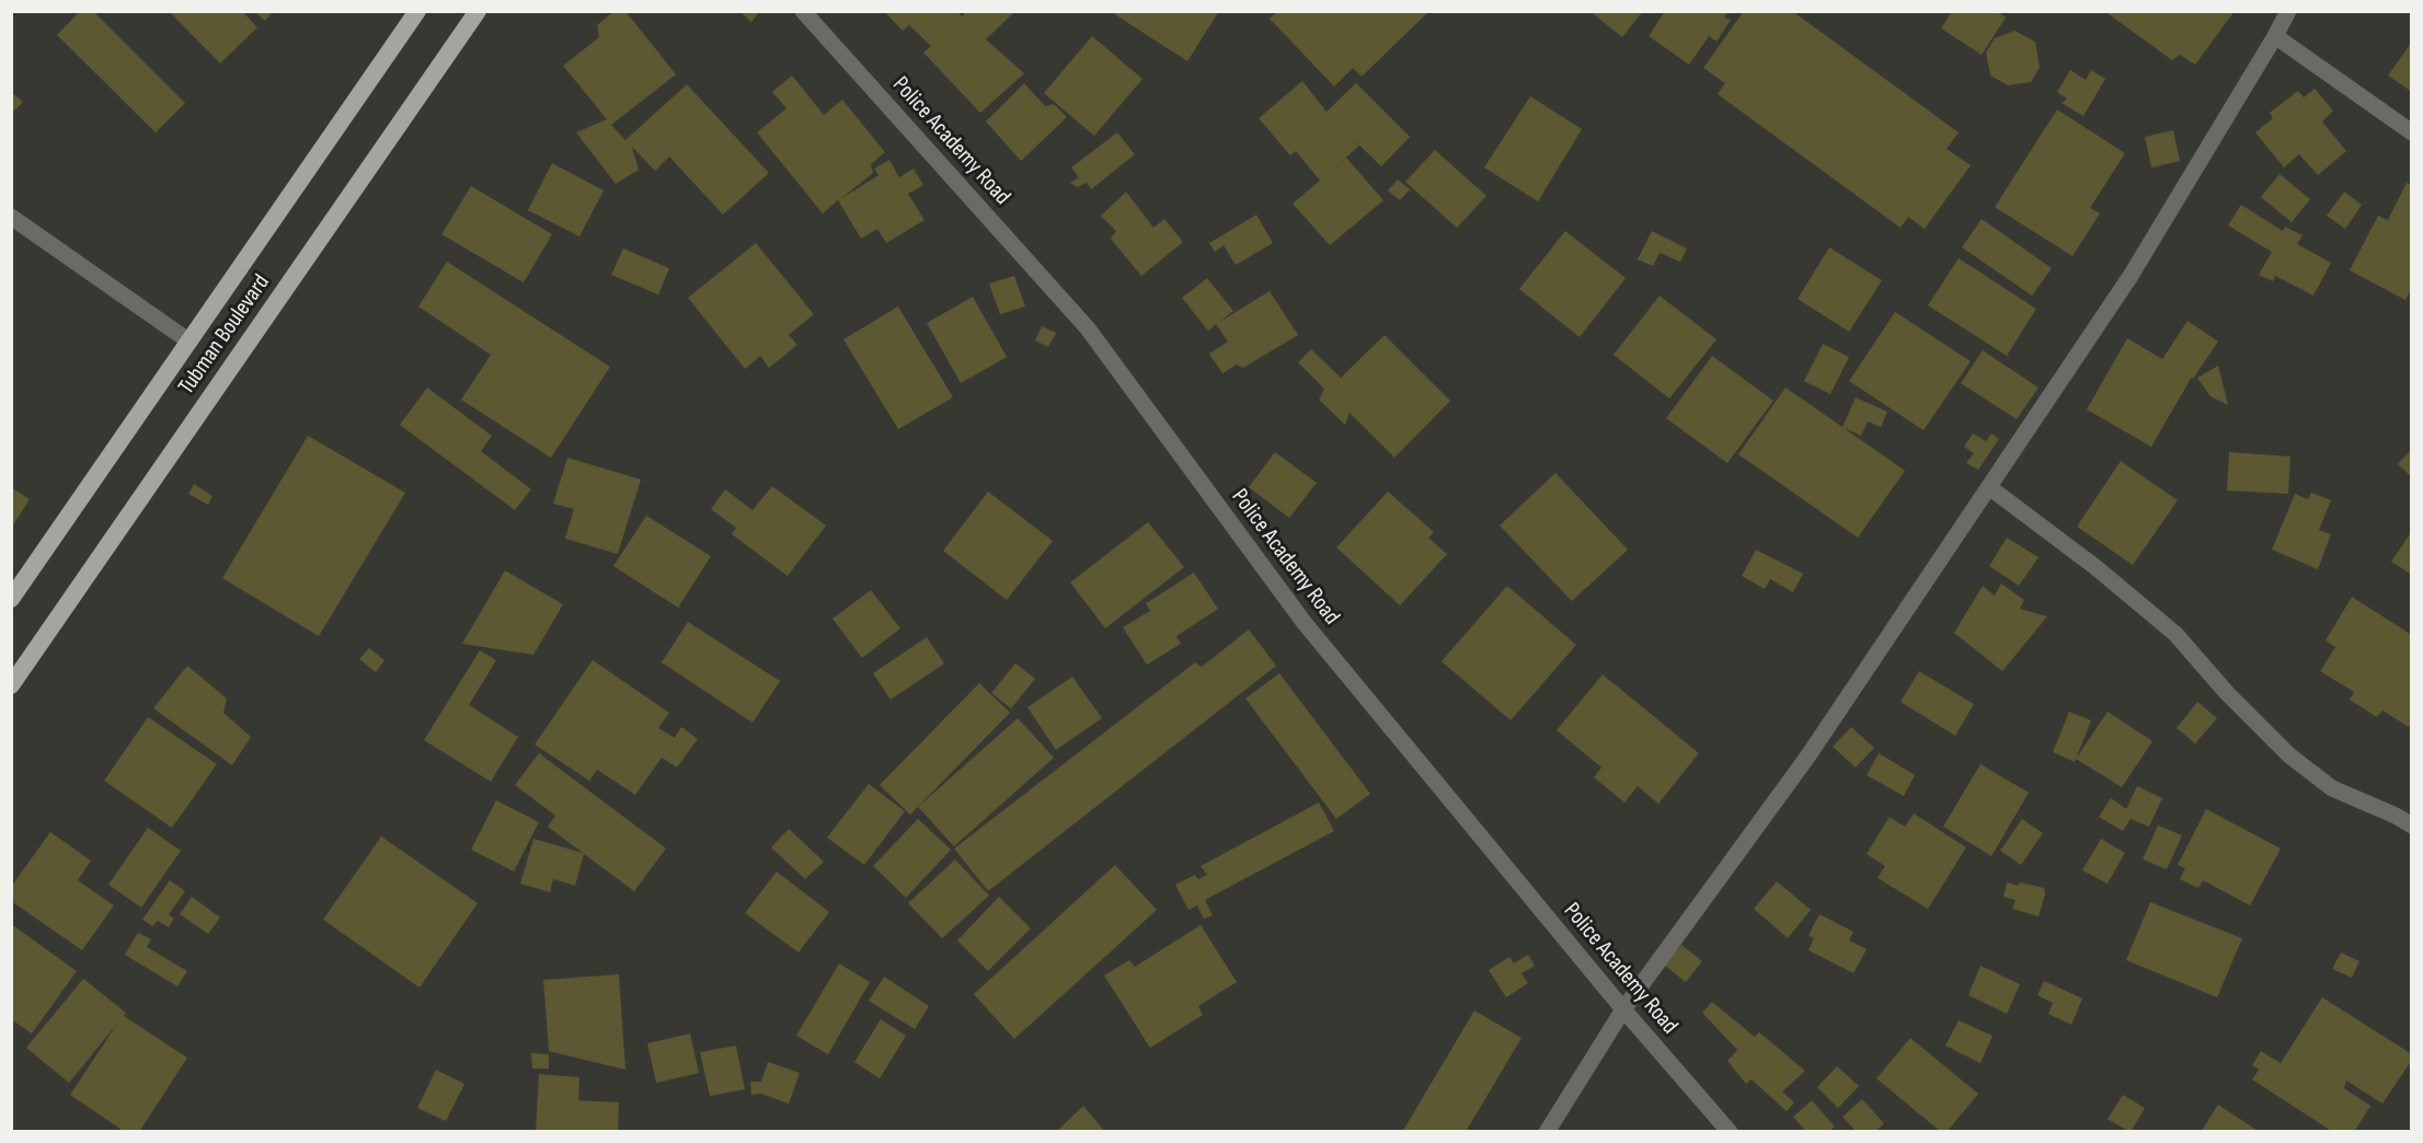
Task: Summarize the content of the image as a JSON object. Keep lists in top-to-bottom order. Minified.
{"streets":{"highway":["Tubman Boulevard"],"street":["Police Academy Road"]}}
